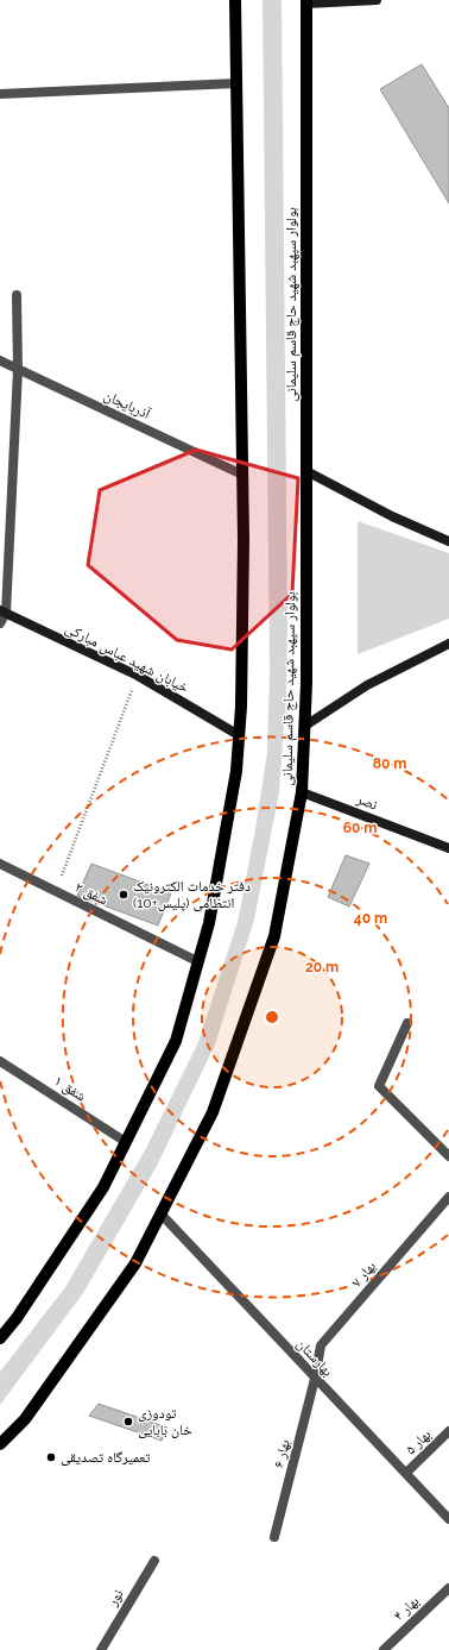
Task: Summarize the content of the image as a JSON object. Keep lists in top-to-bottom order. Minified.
{"streets":{"main road":["بولوار سپهبد شهید حاج قاسم سلیمانی"],"street":["آذربایجان","خیابان شهید عباس مبارکی","نصر","شفق ۲","شفق ۱","بهار ۷","بهارستان","بهار ۵","بهار ۶","نور","بهار ۴"]},"crossings":[["بولوار سپهبد شهید حاج قاسم سلیمانی","نصر"],["بولوار سپهبد شهید حاج قاسم سلیمانی","بهارستان"],["بهار ۷","بهارستان"],["بهار ۷","بهار ۶"],["بهارستان","بهار ۵"],["بهارستان","بهار ۶"]],"places":["دفتر خدمات الکترونیک انتظامی (پلیس+10)","تودوزی خان بابایی","تعمیرگاه تصدیقی"],"rings":["80 m","60 m","40 m","20 m"]}
